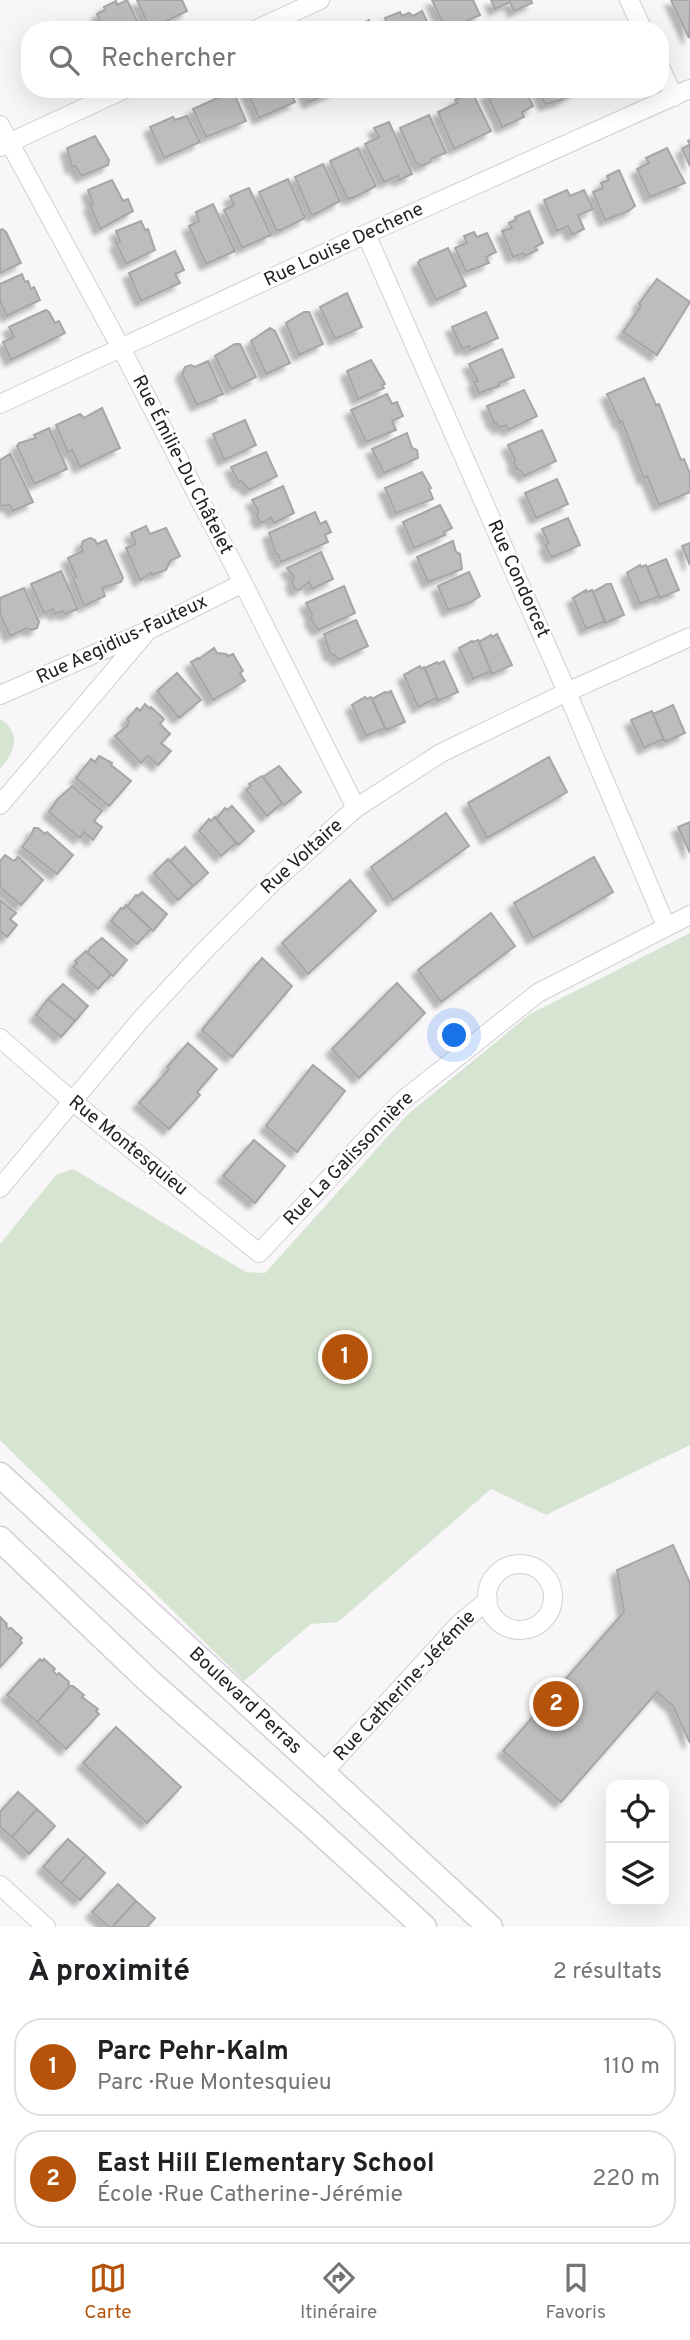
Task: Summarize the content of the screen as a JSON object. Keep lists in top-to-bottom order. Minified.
{"streets":{"main road":["Boulevard Perras"],"street":["Rue Louise Dechene","Rue Émilie-Du Châtelet","Rue Condorcet","Rue Aegidius-Fauteux","Rue Voltaire","Rue Montesquieu","Rue La Galissonnière","Rue Catherine-Jérémie"]},"crossings":[["Rue Louise Dechene","Rue Émilie-Du Châtelet"],["Rue Louise Dechene","Rue Condorcet"],["Rue Émilie-Du Châtelet","Rue Aegidius-Fauteux"],["Rue Émilie-Du Châtelet","Rue Voltaire"],["Rue Condorcet","Rue Voltaire"],["Rue Condorcet","Rue La Galissonnière"],["Rue Voltaire","Rue Montesquieu"],["Rue Montesquieu","Rue La Galissonnière"],["Rue Catherine-Jérémie","Boulevard Perras"]],"page":{"search":"Rechercher","pins":["1","2"],"heading":["À proximité","2 résultats"],"list":[{"mark":"1","name":"Parc Pehr-Kalm","note":"Parc · Rue Montesquieu","value":"110 m"},{"mark":"2","name":"East Hill Elementary School","note":"École · Rue Catherine-Jérémie","value":"220 m"}],"nav":["Carte","Itinéraire","Favoris"]}}
